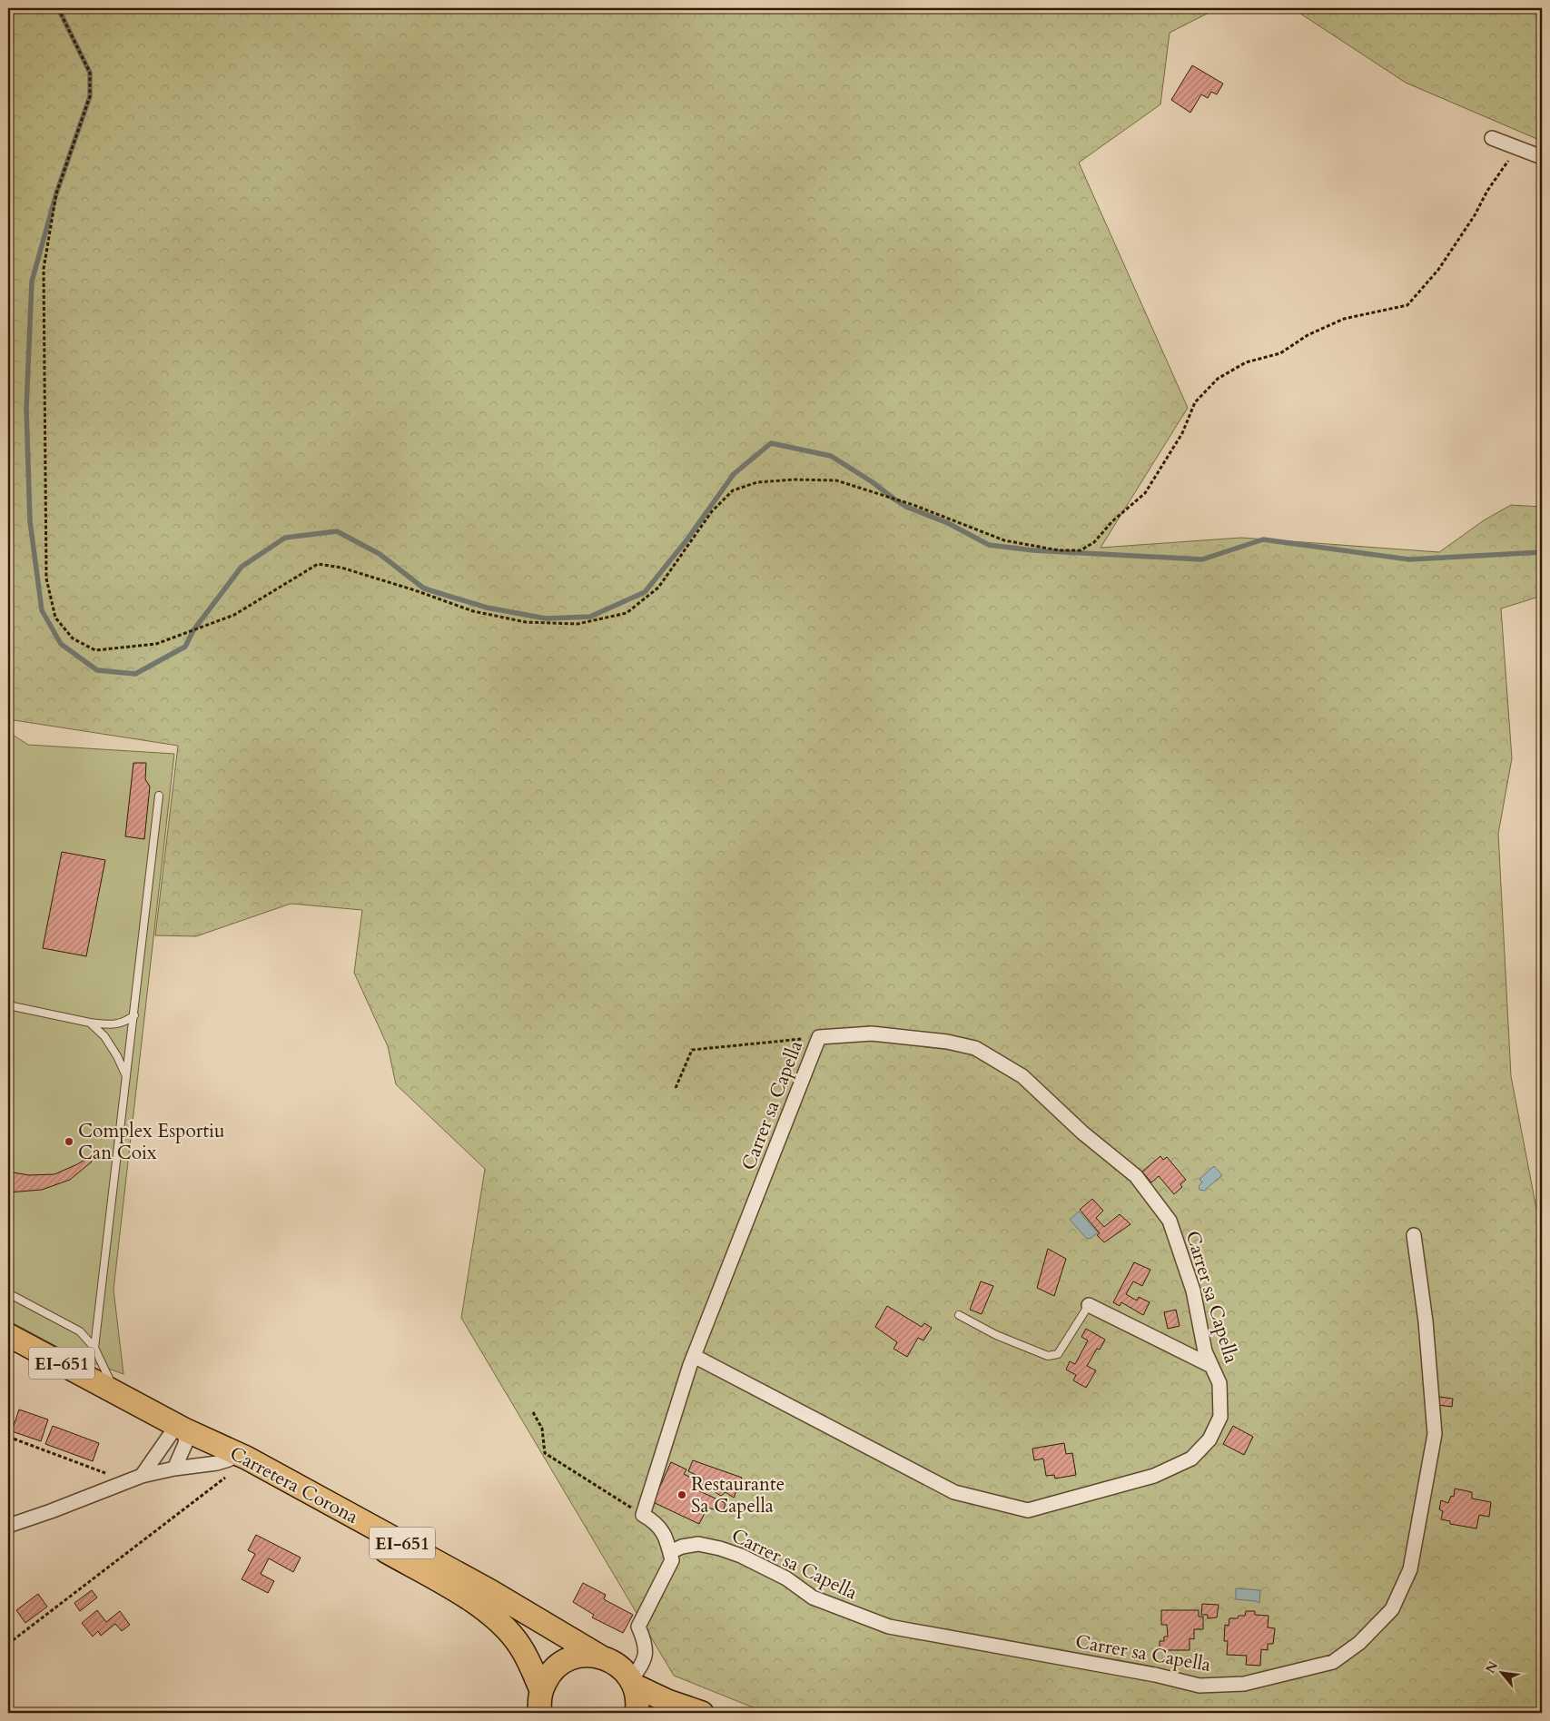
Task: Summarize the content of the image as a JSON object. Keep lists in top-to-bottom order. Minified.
{"streets":{"main road":["EI-651","Carretera Corona"],"street":["Carrer sa Capella"]},"crossings":[["EI-651","Carretera Corona"]],"places":["Complex Esportiu Can Coix","Restaurante Sa Capella"],"north":"top left"}
